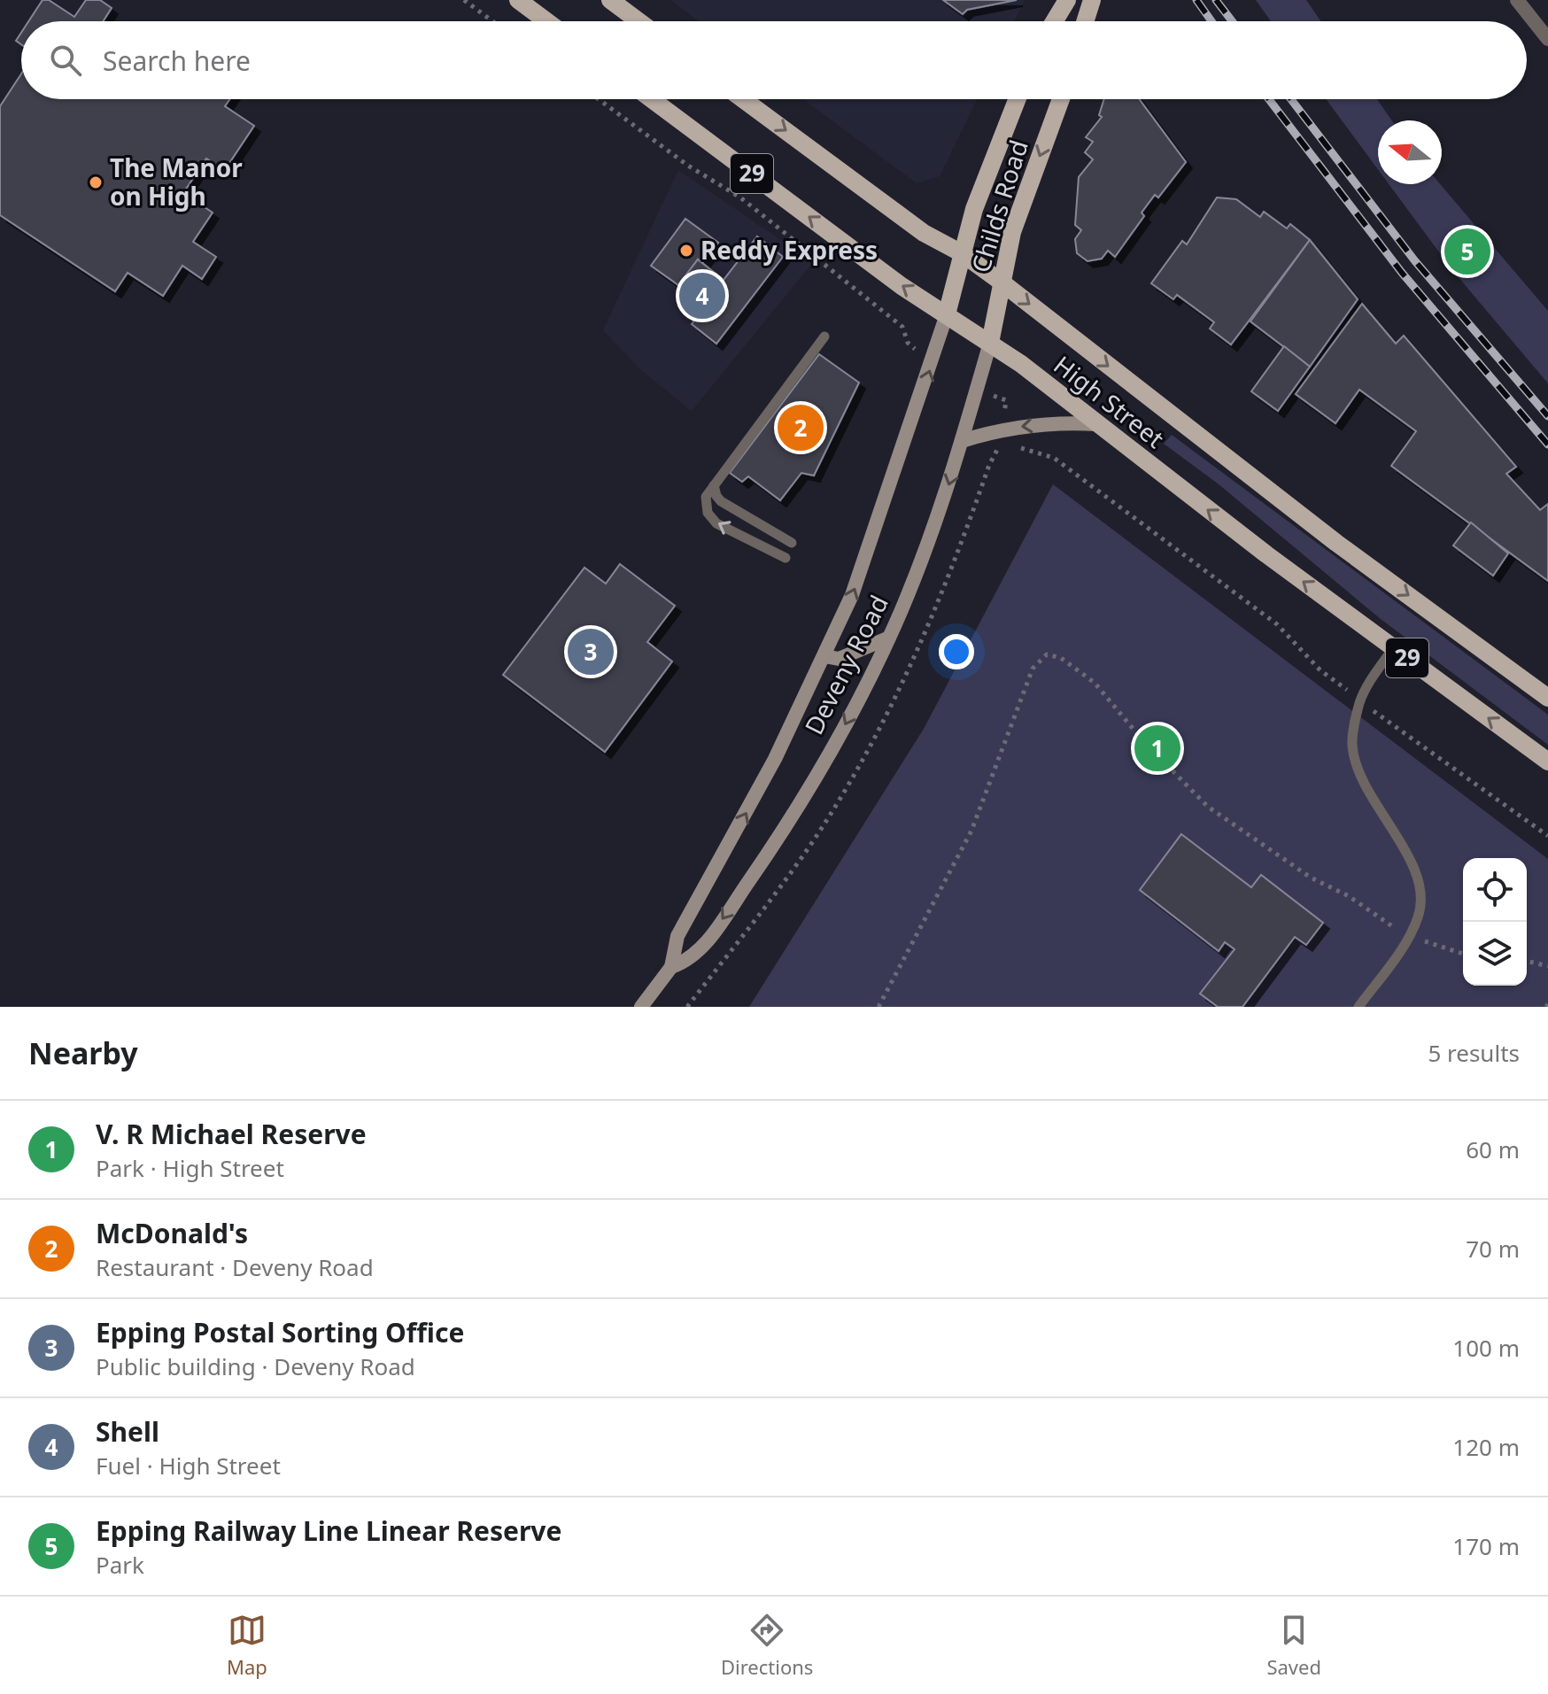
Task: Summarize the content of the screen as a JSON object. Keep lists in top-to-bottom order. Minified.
{"streets":{"main road":["29","Childs Road","High Street"],"street":["Deveny Road"]},"crossings":[["Childs Road","High Street"],["Childs Road","Deveny Road"],["High Street","Deveny Road"]],"places":["The Manor on High","Reddy Express"],"north":"left","page":{"search":"Search here","pins":["5","4","2","3","1"],"heading":["Nearby","5 results"],"list":[{"mark":"1","name":"V. R Michael Reserve","note":"Park · High Street","value":"60 m"},{"mark":"2","name":"McDonald's","note":"Restaurant · Deveny Road","value":"70 m"},{"mark":"3","name":"Epping Postal Sorting Office","note":"Public building · Deveny Road","value":"100 m"},{"mark":"4","name":"Shell","note":"Fuel · High Street","value":"120 m"},{"mark":"5","name":"Epping Railway Line Linear Reserve","note":"Park","value":"170 m"}],"nav":["Map","Directions","Saved"]}}
